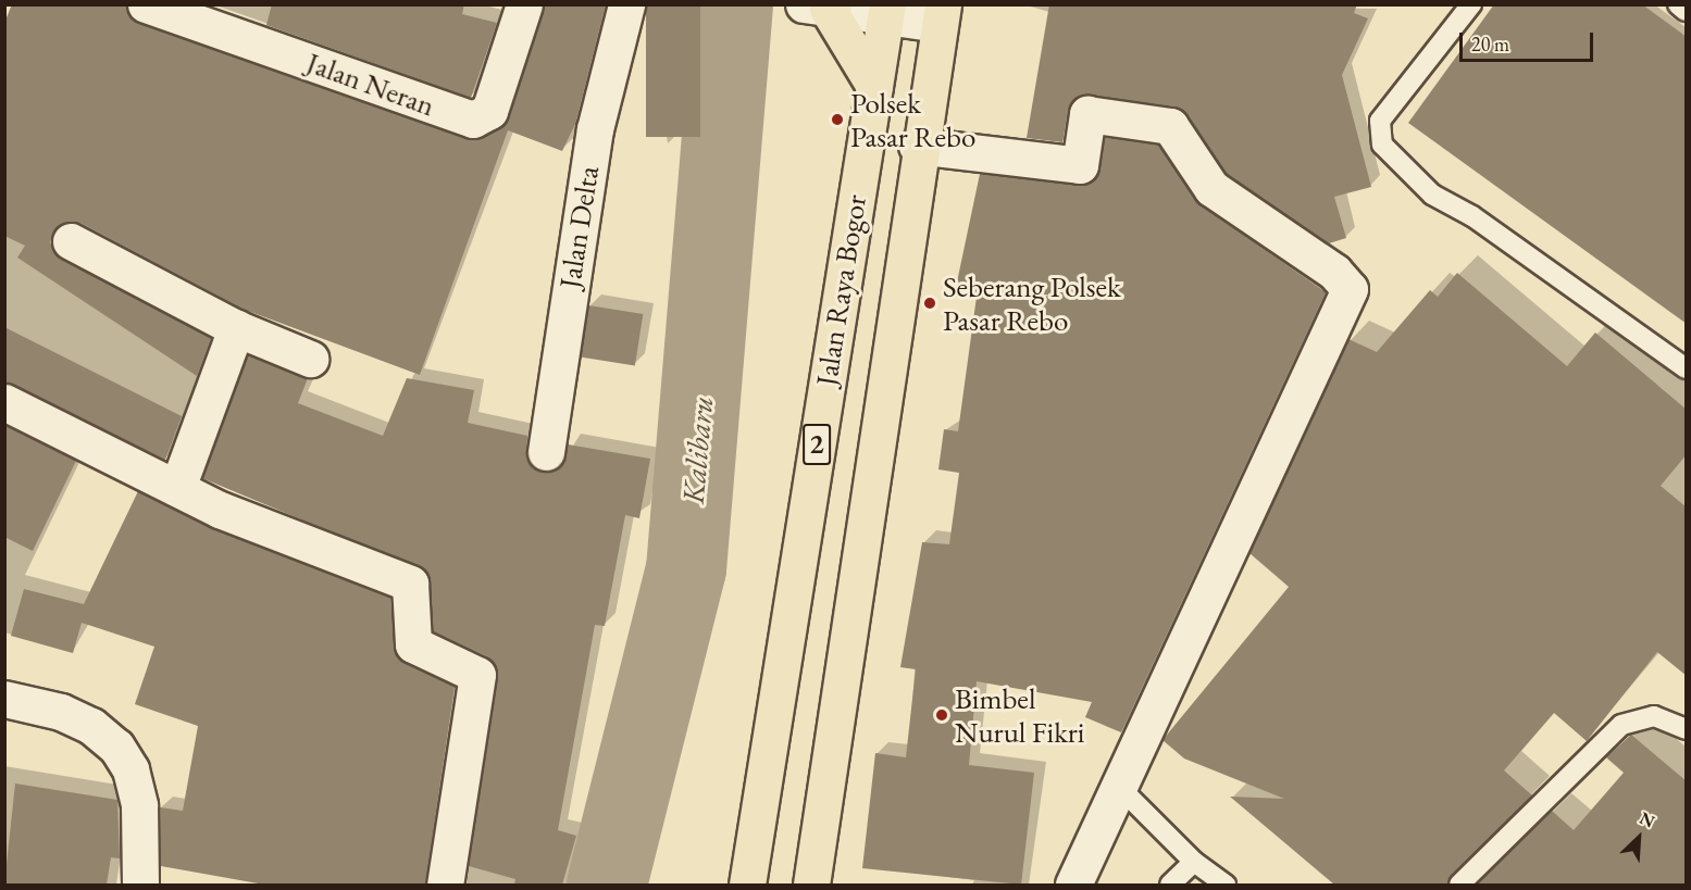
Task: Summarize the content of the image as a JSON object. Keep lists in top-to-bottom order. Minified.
{"streets":{"highway":["Jalan Raya Bogor","2"],"street":["Jalan Neran","Jalan Delta"]},"water":["Kalibaru"],"places":["Polsek Pasar Rebo","Seberang Polsek Pasar Rebo","Bimbel Nurul Fikri"],"scale_bar":"20 m","north":"top right"}
